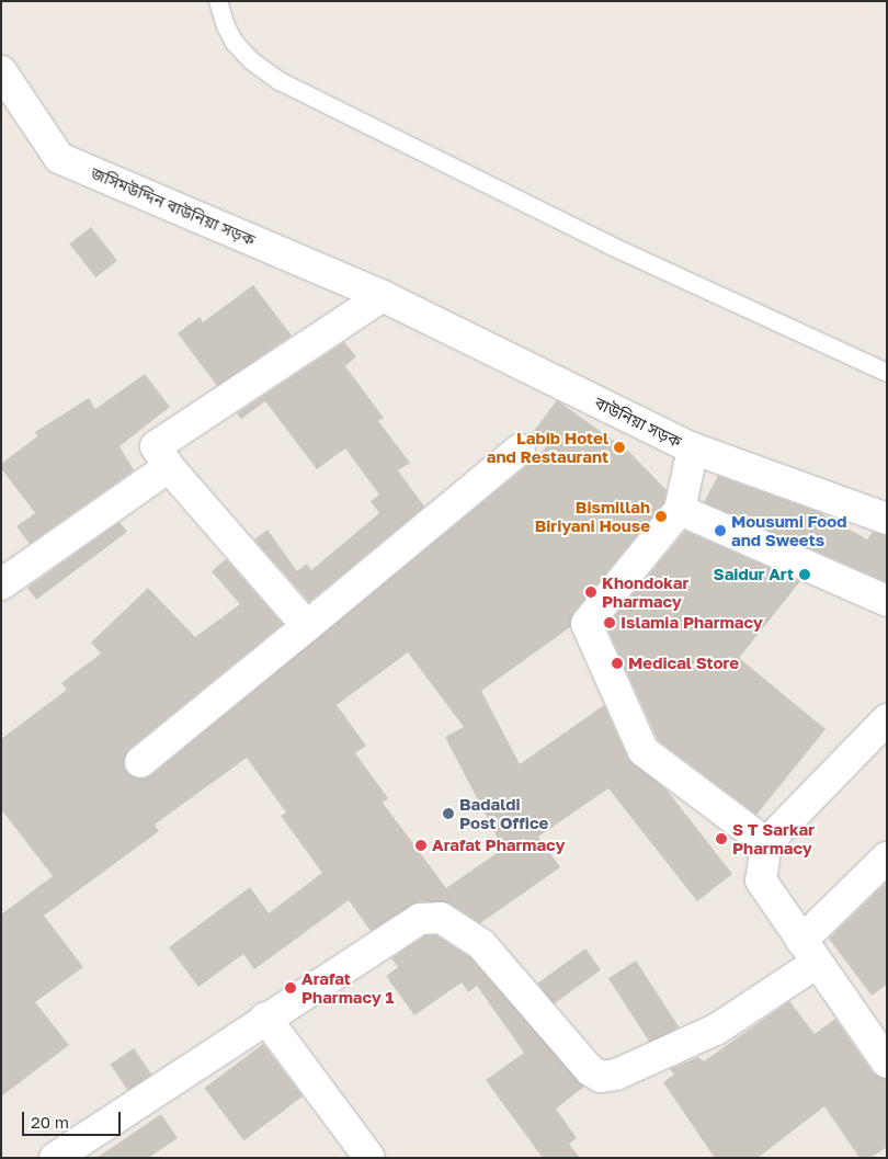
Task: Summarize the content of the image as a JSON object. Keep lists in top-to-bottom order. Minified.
{"streets":{"street":["জসিমউদ্দিন বাউনিয়া সড়ক","বাউনিয়া সড়ক"]},"crossings":[["জসিমউদ্দিন বাউনিয়া সড়ক","বাউনিয়া সড়ক"]],"places":["Labib Hotel and Restaurant","Bismillah Biriyani House","Mousumi Food and Sweets","Saidur Art","Khondokar Pharmacy","Islamia Pharmacy","Medical Store","Badaldi Post Office","S T Sarkar Pharmacy","Arafat Pharmacy","Arafat Pharmacy 1"],"scale_bar":"20 m"}
